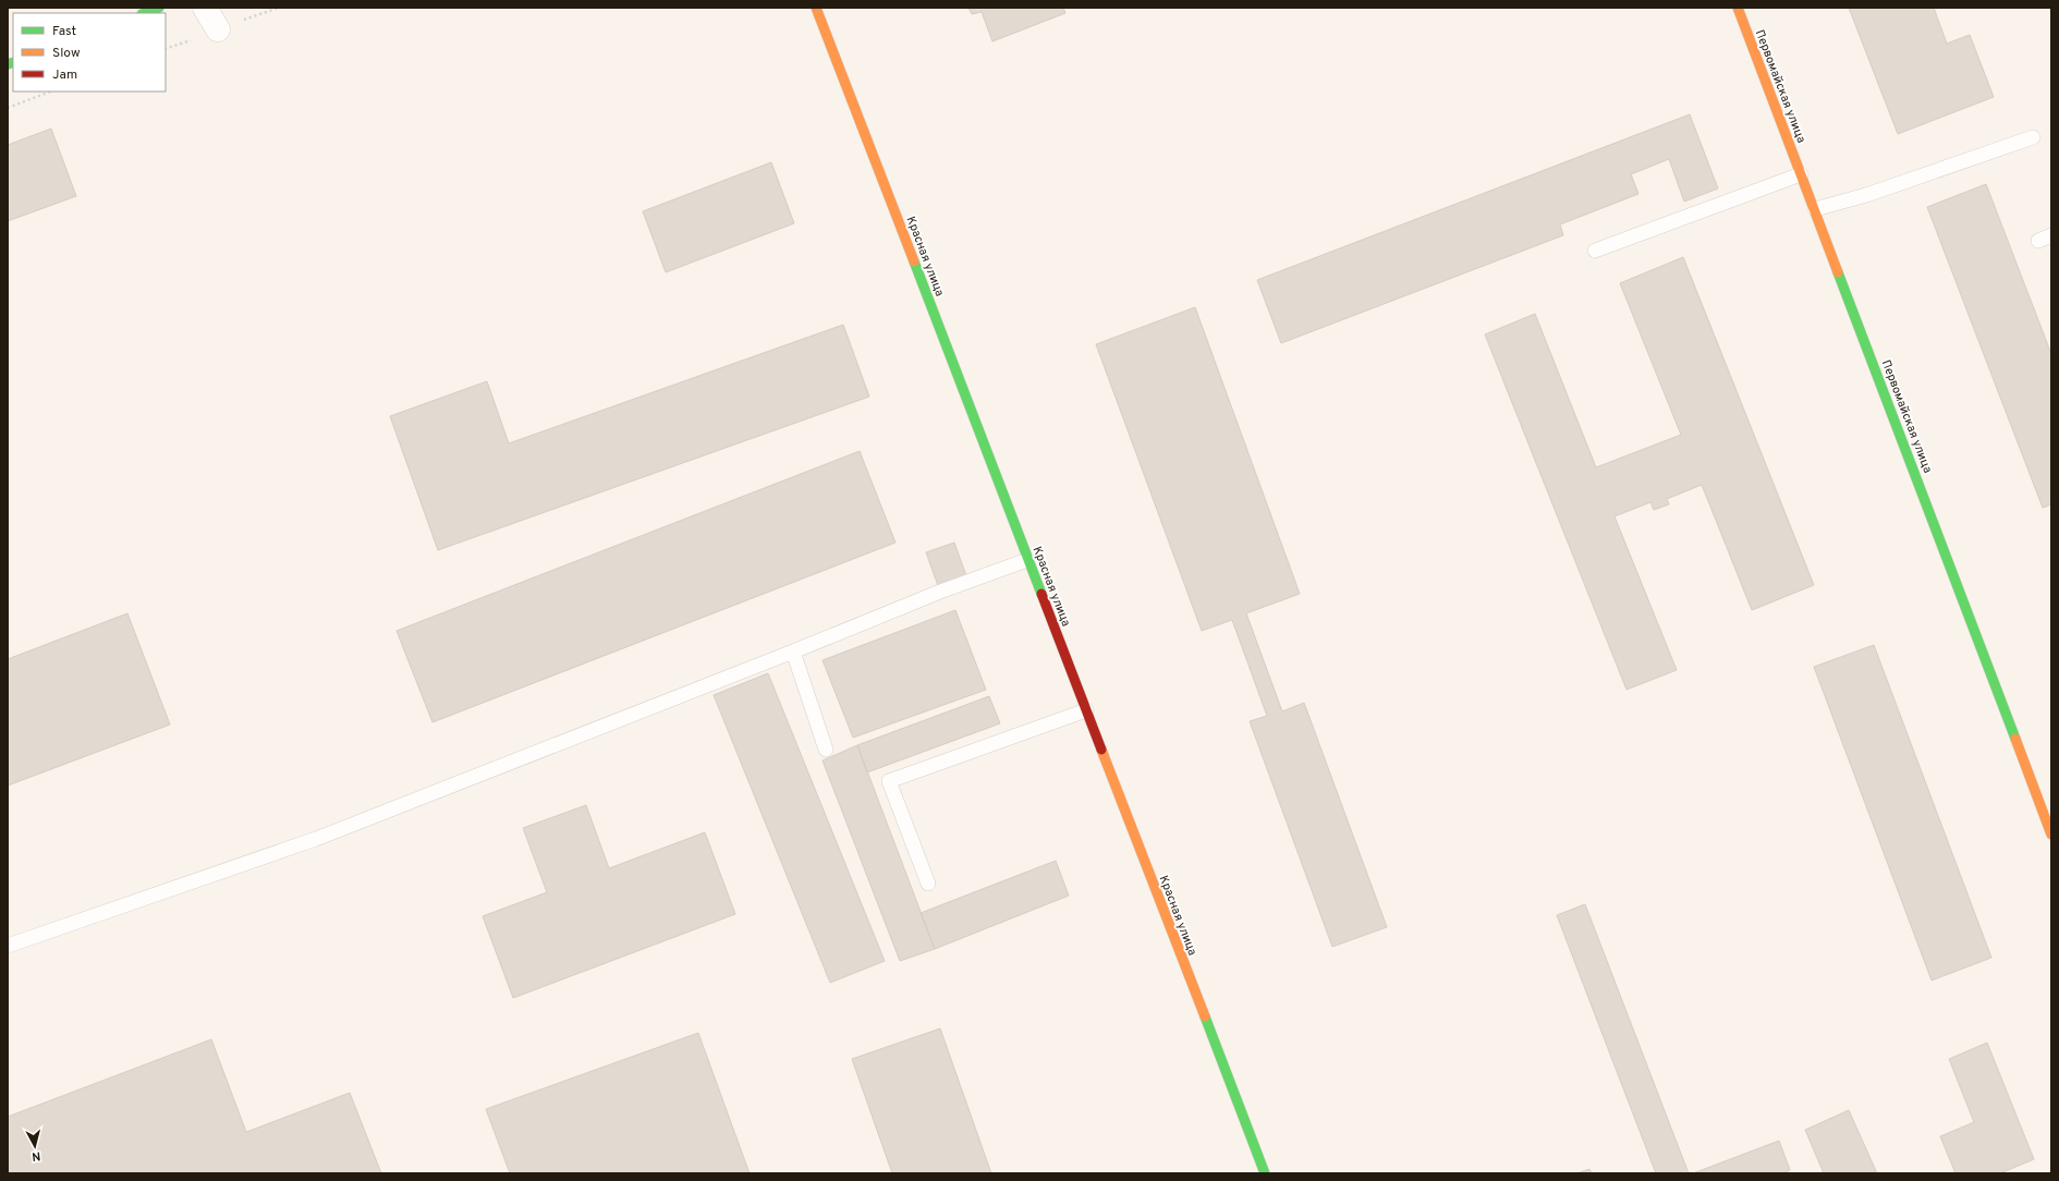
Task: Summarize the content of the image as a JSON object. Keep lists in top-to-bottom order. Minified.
{"streets":{"main road":["Первомайская улица","Красная улица"]},"legend":["Fast","Slow","Jam"],"north":"bottom"}
